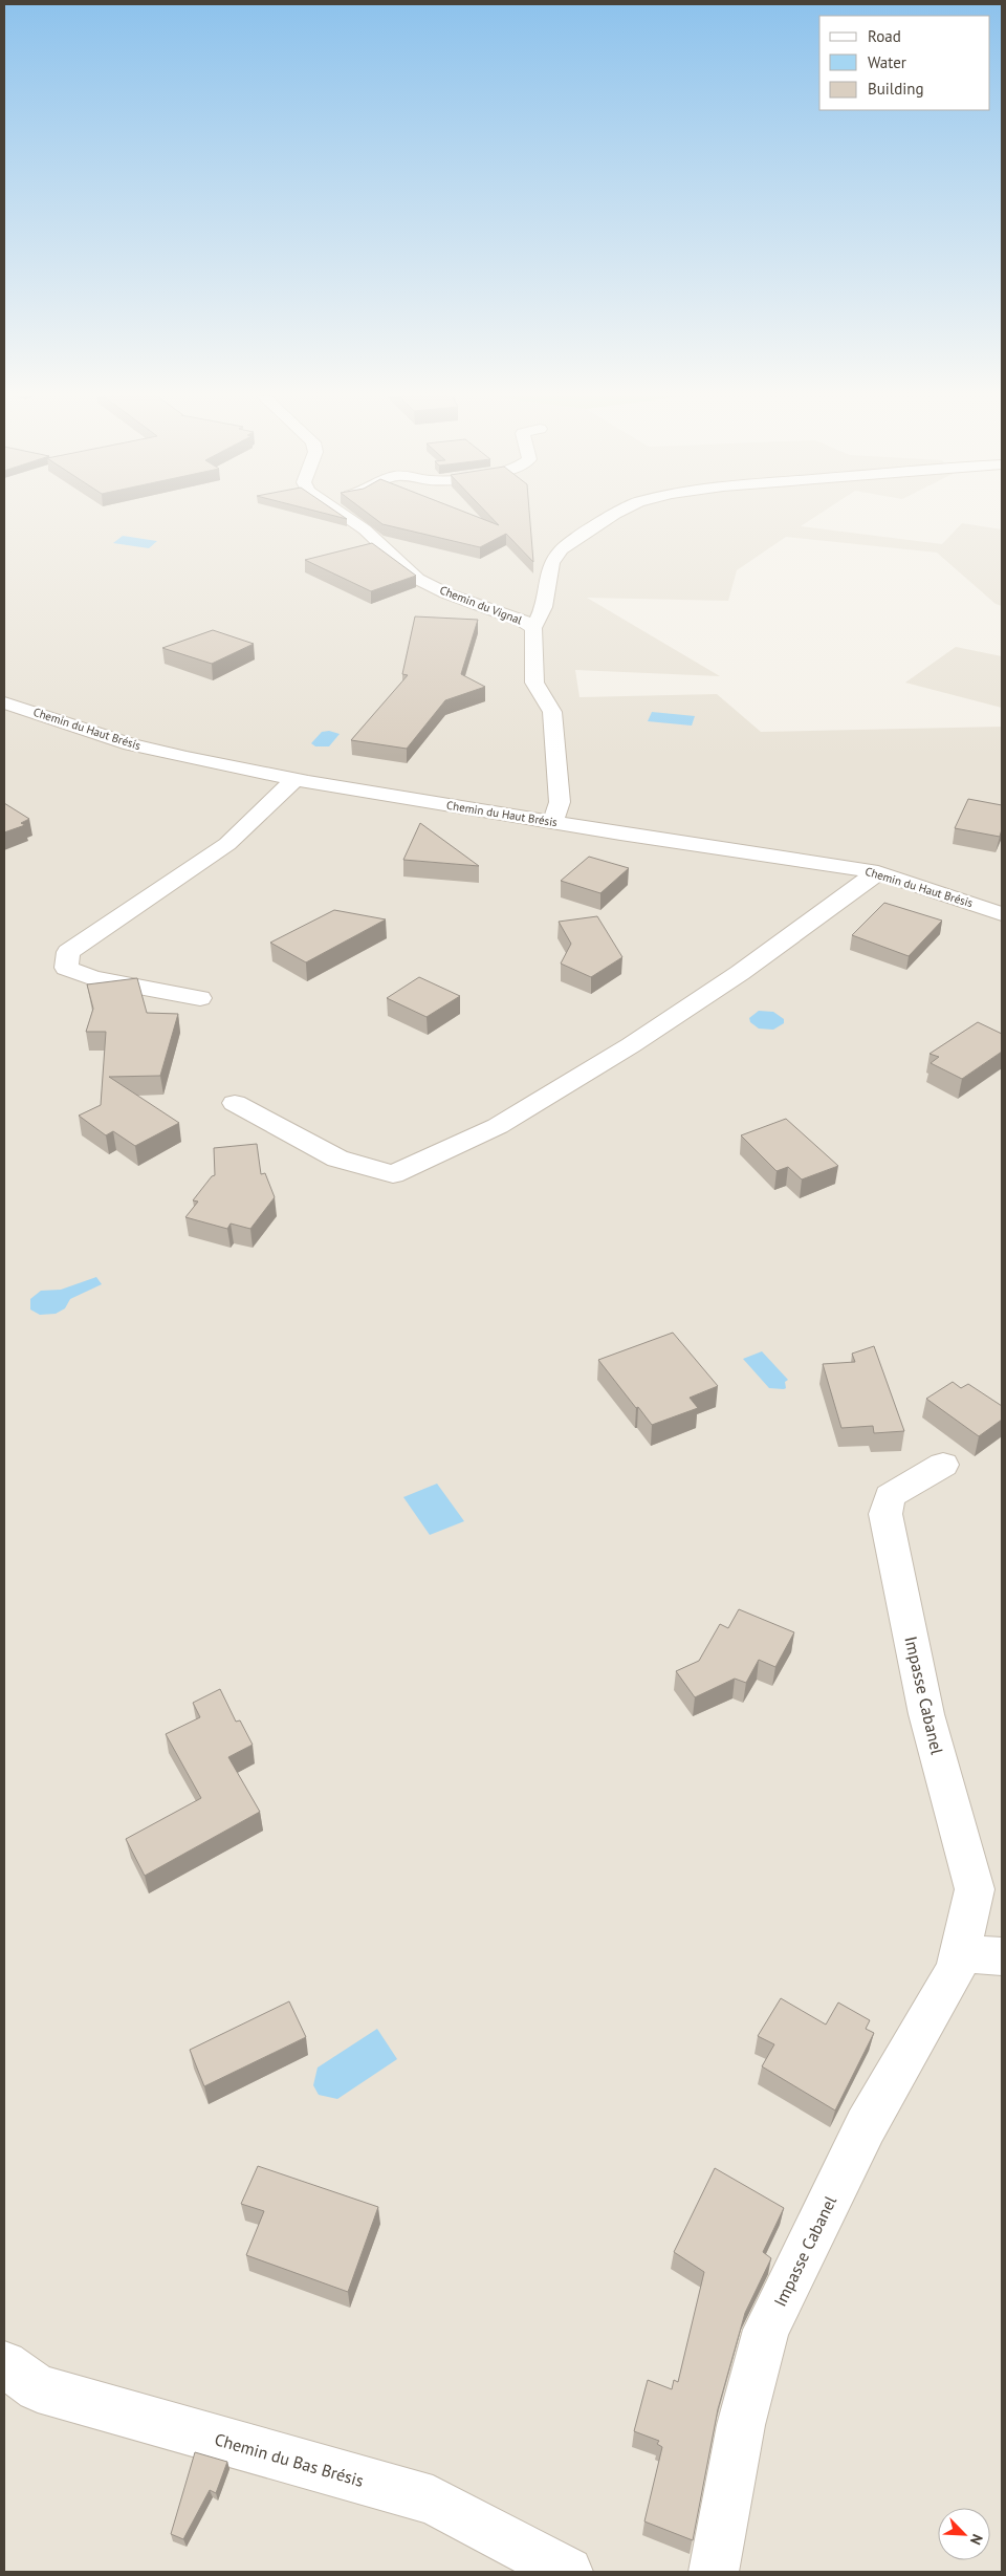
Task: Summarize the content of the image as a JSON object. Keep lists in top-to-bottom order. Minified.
{"streets":{"street":["Chemin du Vignal","Chemin du Haut Brésis","Impasse Cabanel","Chemin du Bas Brésis"]},"crossings":[["Chemin du Vignal","Chemin du Haut Brésis"]],"legend":["Road","Water","Building"],"north":"bottom right"}
